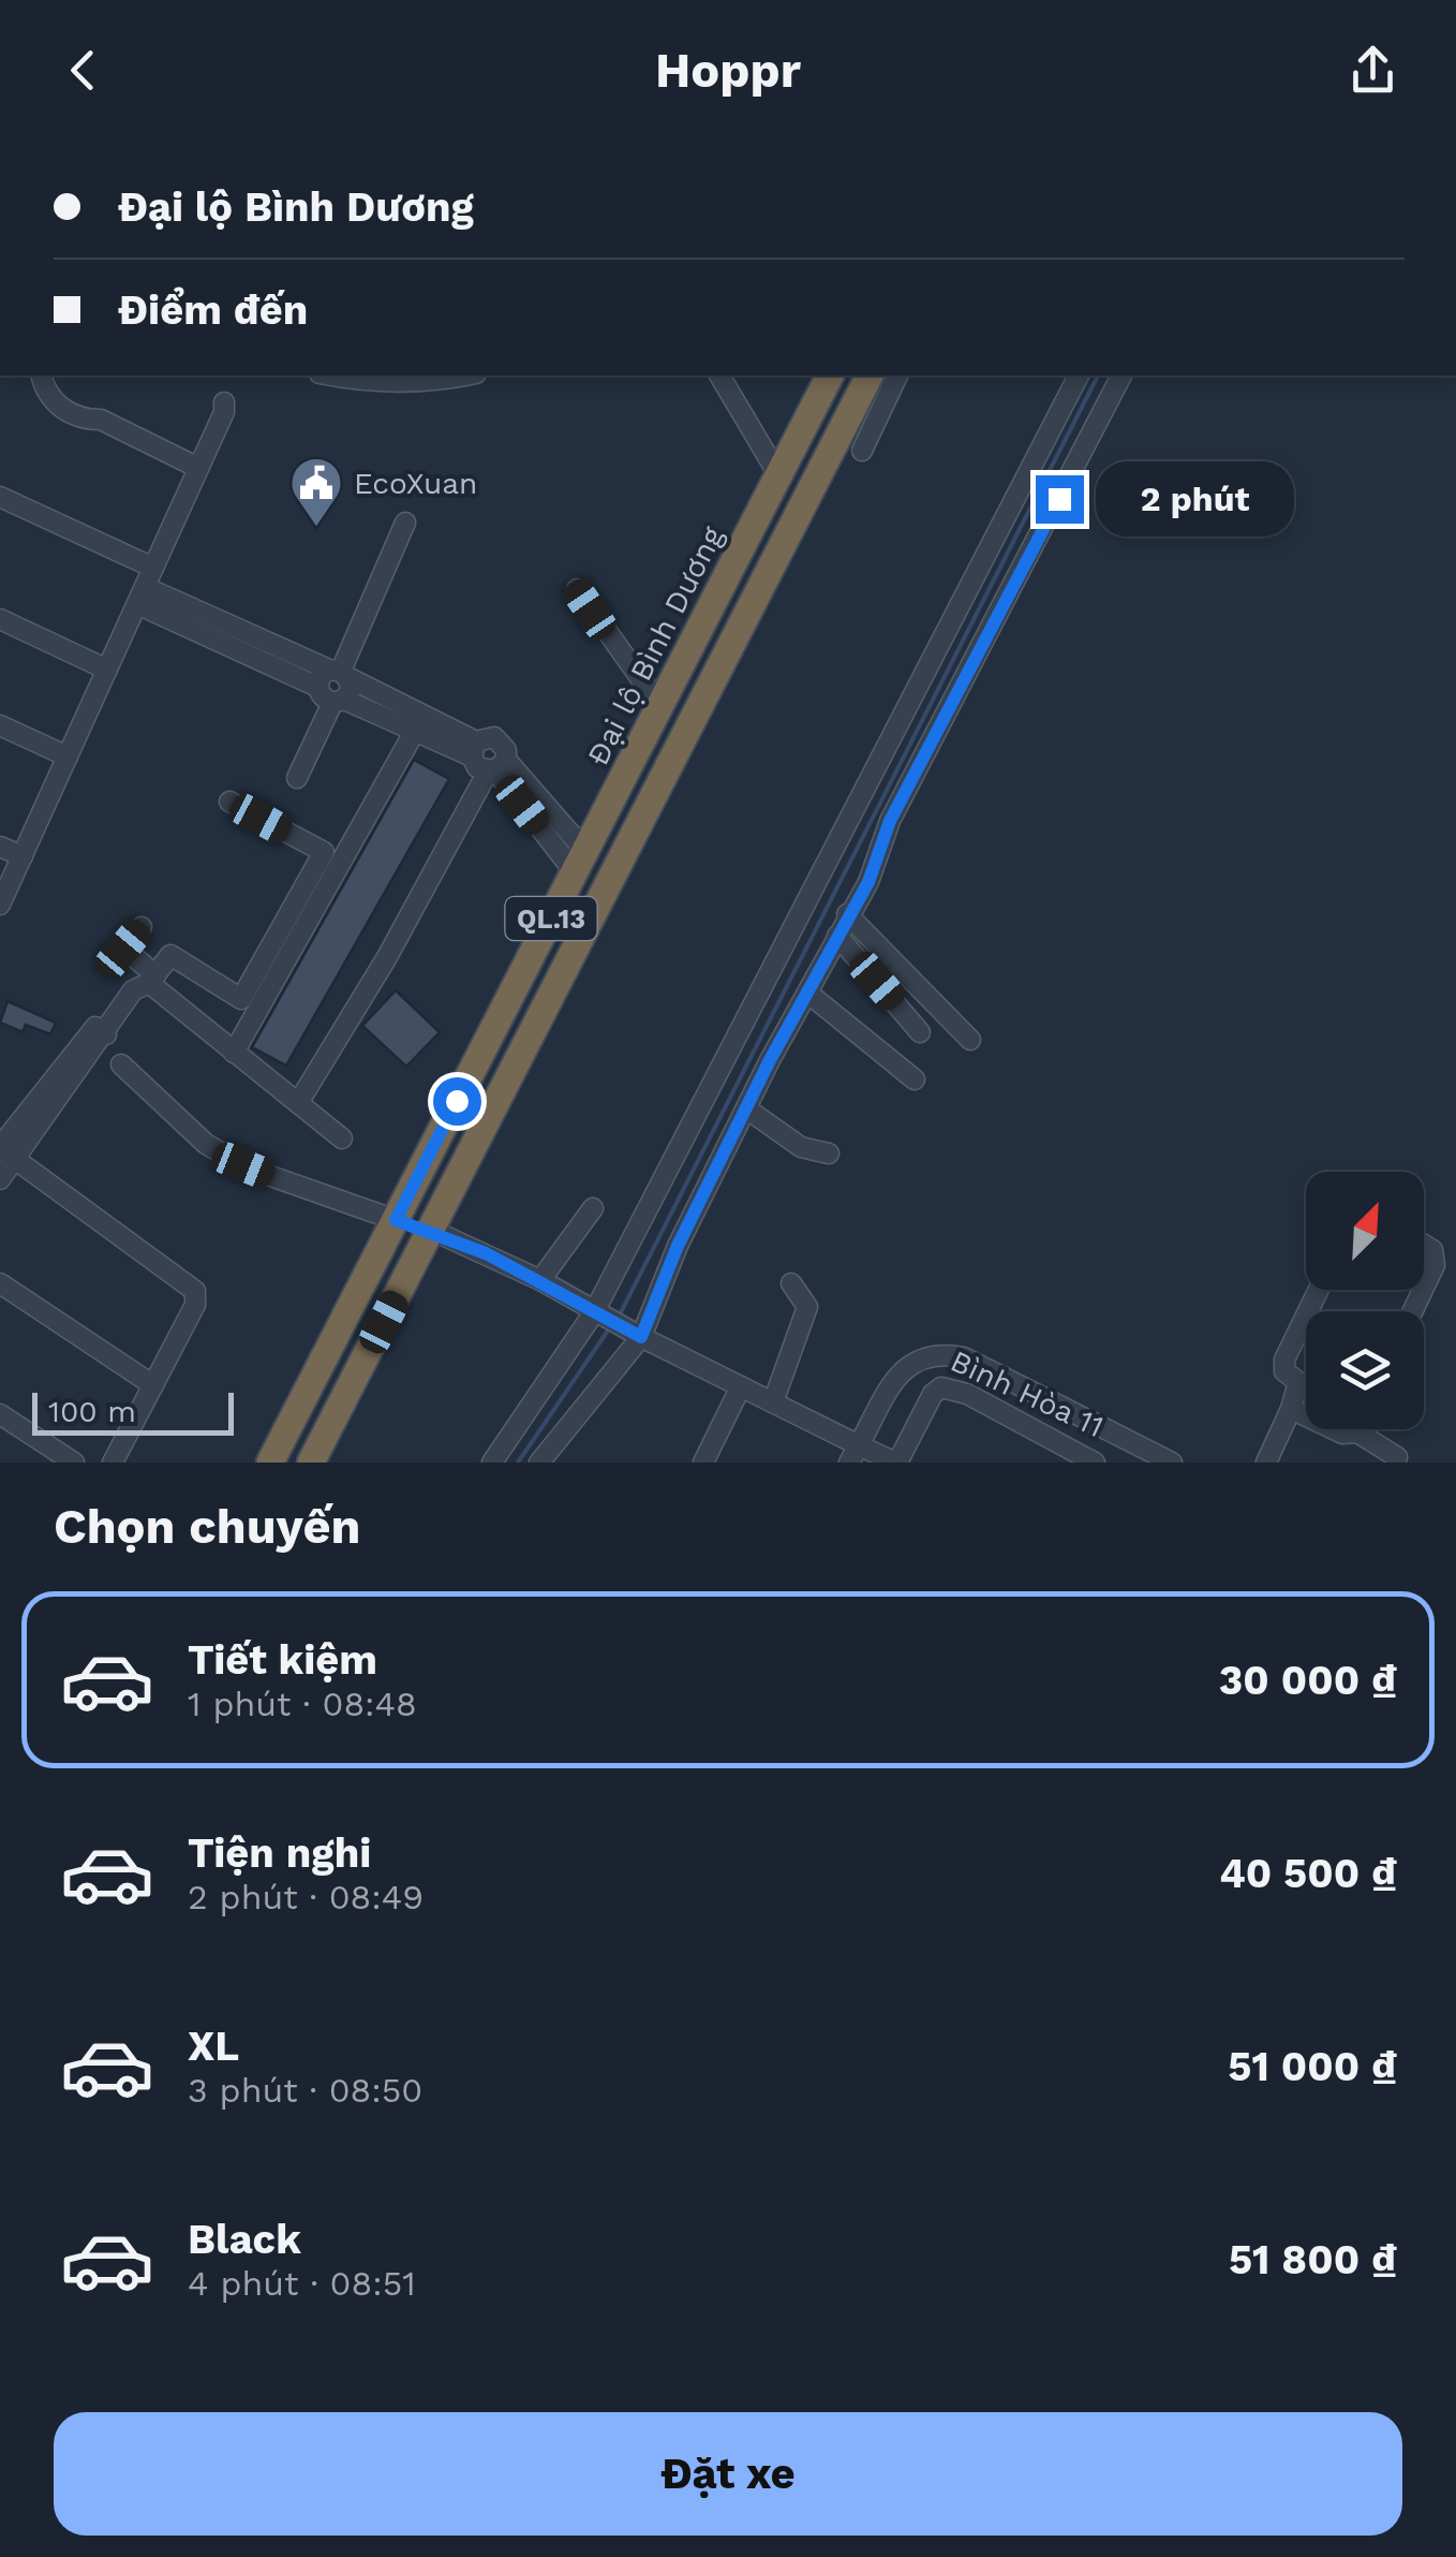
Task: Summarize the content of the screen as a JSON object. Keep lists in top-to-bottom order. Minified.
{"streets":{"highway":["Đại lộ Bình Dương","QL.13"],"street":["Bình Hòa 11"]},"places":{"public building":["EcoXuan"]},"scale_bar":"100 m","north":"top right","page":{"header":"Hoppr","banner":["Đại lộ Bình Dương","Điểm đến"],"bubble":"2 phút","scale":"100 m","heading":"Chọn chuyến","list":[{"name":"Tiết kiệm","note":"1 phút · 08:48","value":"30 000 ₫"},{"name":"Tiện nghi","note":"2 phút · 08:49","value":"40 500 ₫"},{"name":"XL","note":"3 phút · 08:50","value":"51 000 ₫"},{"name":"Black","note":"4 phút · 08:51","value":"51 800 ₫"}],"buttons":"Đặt xe"}}
